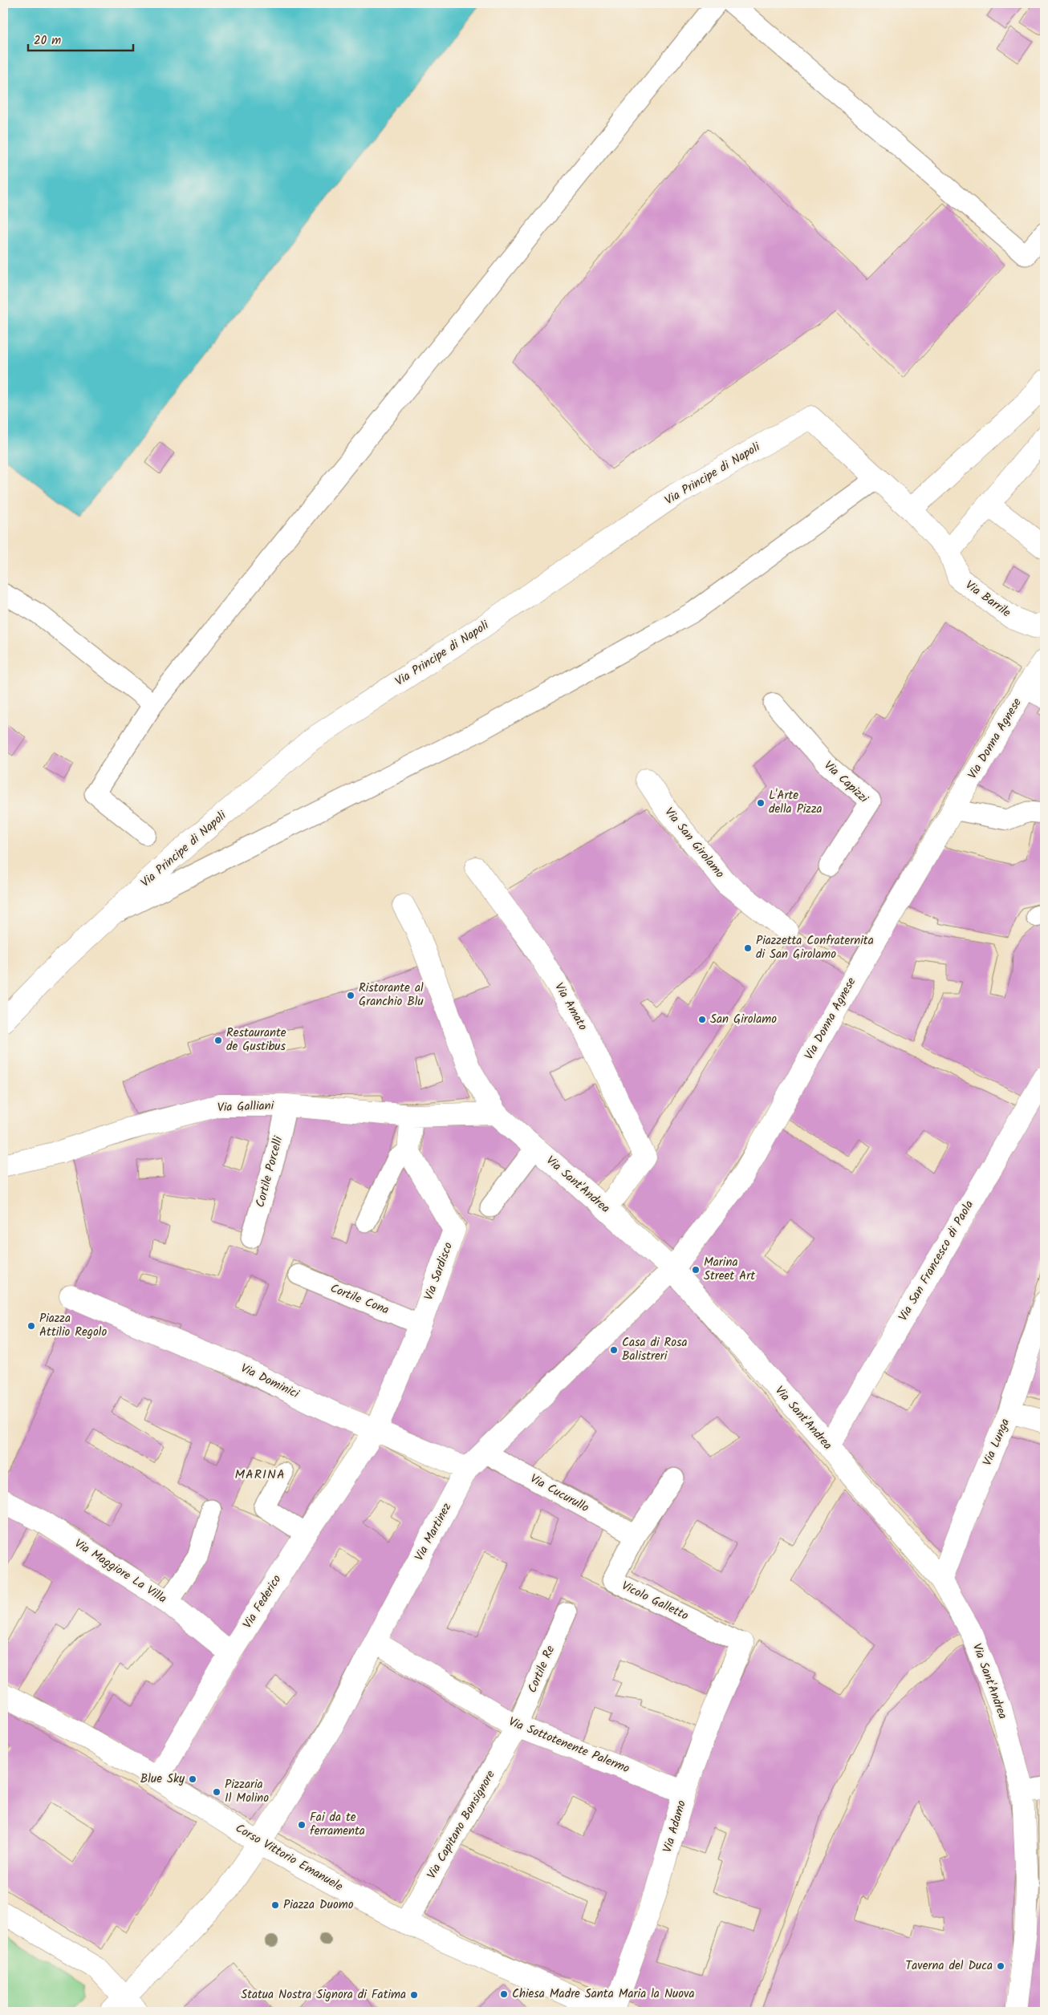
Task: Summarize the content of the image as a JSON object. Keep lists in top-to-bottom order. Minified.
{"streets":{"street":["Via Principe di Napoli","Via Barrile","Via Donna Agnese","Via San Girolamo","Via Amato","Via Galliani","Via Sant'Andrea","Via San Francesco di Paola","Via Sardisco","Via Dominici","Via Lunga","Via Martinez","Via Maggiore La Villa","Via Federico","Via Sottotenente Palermo","Via Capitano Bonsignore","Via Adamo","Corso Vittorio Emanuele"],"lane":["Via Capizzi","Cortile Porcelli","Cortile Cona","Via Cucurullo","Vicolo Galletto","Cortile Re"]},"crossings":[["Via Principe di Napoli","Via Barrile"],["Via Donna Agnese","Via Sant'Andrea"],["Via Donna Agnese","Via Martinez"],["Via Amato","Via Sant'Andrea"],["Via Galliani","Cortile Porcelli"],["Via Galliani","Via Sant'Andrea"],["Via Sant'Andrea","Via San Francesco di Paola"],["Via Sant'Andrea","Via Lunga"],["Via Sant'Andrea","Via Martinez"],["Via Sardisco","Cortile Cona"],["Via Sardisco","Via Dominici"],["Via Sardisco","Via Federico"],["Via Dominici","Via Martinez"],["Via Dominici","Via Federico"],["Via Cucurullo","Via Martinez"],["Via Cucurullo","Vicolo Galletto"],["Via Martinez","Via Sottotenente Palermo"],["Via Martinez","Corso Vittorio Emanuele"],["Via Maggiore La Villa","Via Federico"],["Vicolo Galletto","Via Adamo"],["Via Federico","Corso Vittorio Emanuele"],["Cortile Re","Via Sottotenente Palermo"],["Cortile Re","Via Capitano Bonsignore"],["Via Sottotenente Palermo","Via Capitano Bonsignore"],["Via Sottotenente Palermo","Via Adamo"],["Via Capitano Bonsignore","Corso Vittorio Emanuele"]],"districts":["MARINA"],"places":["L'Arte della Pizza","Piazzetta Confraternita di San Girolamo","Ristorante al Granchio Blu","San Girolamo","Restaurante de Gustibus","Marina Street Art","Piazza Attilio Regolo","Casa di Rosa Balistreri","Blue Sky","Pizzaria Il Molino","Fai da te ferramenta","Piazza Duomo","Taverna del Duca","Chiesa Madre Santa Maria la Nuova","Statua Nostra Signora di Fatima"],"scale_bar":"20 m"}
